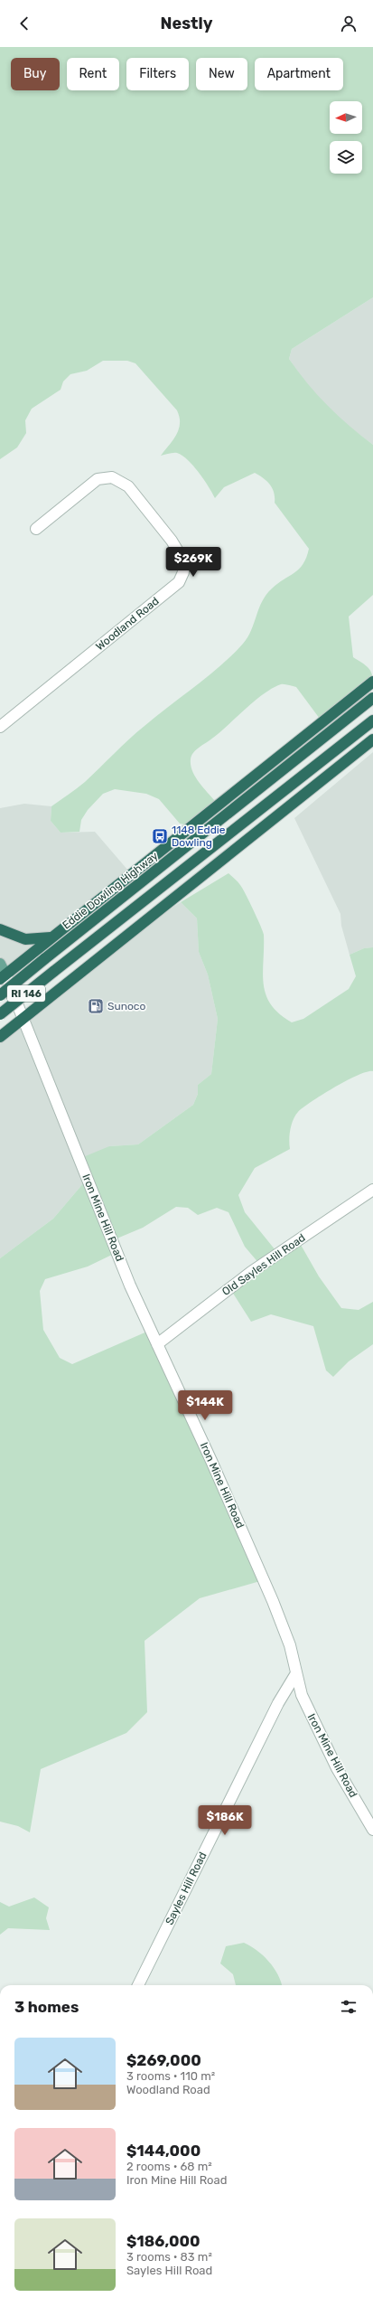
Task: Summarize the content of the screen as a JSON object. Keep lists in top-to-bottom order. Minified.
{"streets":{"highway":["Eddie Dowling Highway","RI 146"],"street":["Woodland Road","Iron Mine Hill Road","Old Sayles Hill Road","Sayles Hill Road"]},"crossings":[["Iron Mine Hill Road","Old Sayles Hill Road"],["Iron Mine Hill Road","Sayles Hill Road"]],"places":{"bus stop":["1148 Eddie Dowling"],"fuel station":["Sunoco"]},"north":"left","page":{"header":"Nestly","chip":["Buy","Rent","Filters","New","Apartment"],"price":["$269K","$144K","$186K"],"heading":"3 homes","list":[{"name":"$269,000","note":"3 rooms · 110 m² · Woodland Road"},{"name":"$144,000","note":"2 rooms · 68 m² · Iron Mine Hill Road"},{"name":"$186,000","note":"3 rooms · 83 m² · Sayles Hill Road"}]}}
